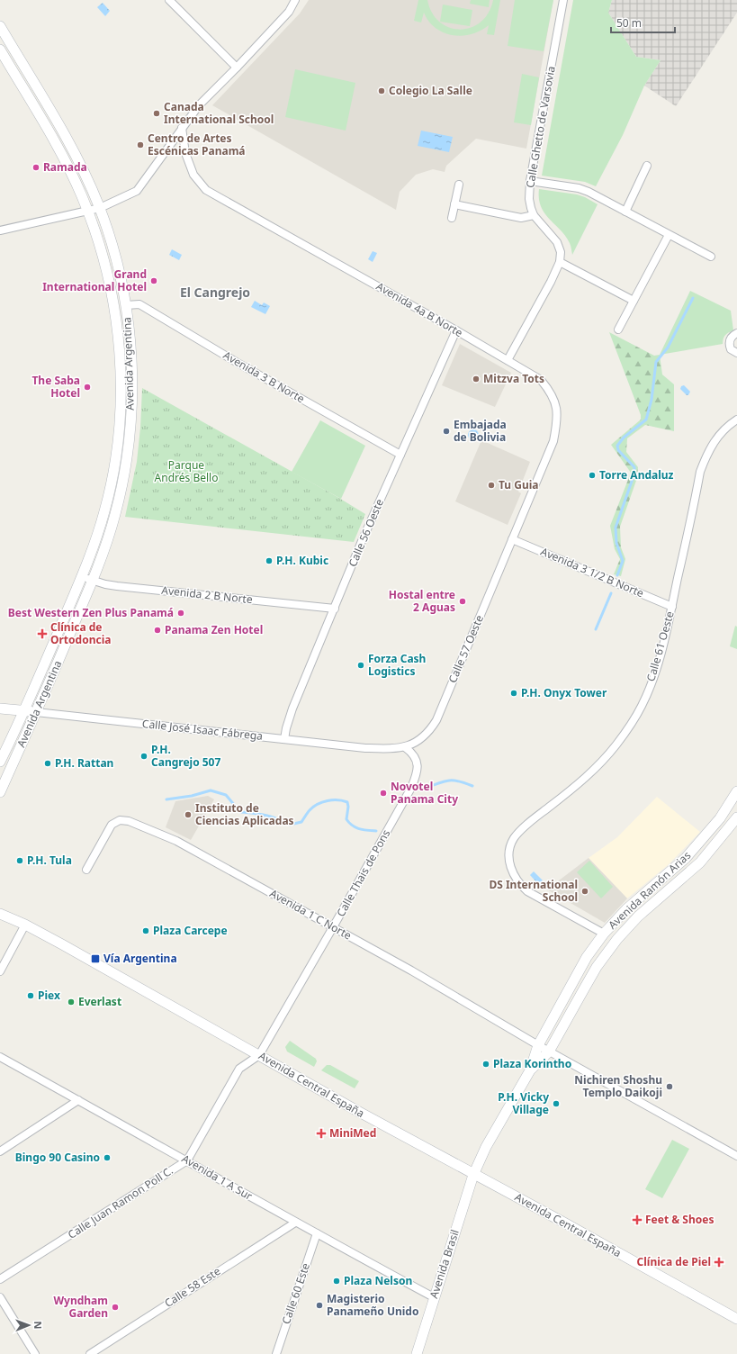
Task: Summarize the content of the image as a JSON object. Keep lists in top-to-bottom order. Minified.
{"streets":{"main road":["Avenida Argentina","Calle José Isaac Fábrega","Avenida Ramón Arias","Avenida Central España","Avenida Brasil"],"street":["Calle Ghetto de Varsovia","Avenida 4a B Norte","Avenida 3 B Norte","Calle 56 Oeste","Avenida 3 1/2 B Norte","Avenida 2 B Norte","Calle 61 Oeste","Calle 57 Oeste","Calle Thais de Pons","Avenida 1 C Norte","Avenida 1 A Sur","Calle Juan Ramon Poll C.","Calle 58 Este","Calle 60 Este"]},"crossings":[["Avenida 4a B Norte","Calle 56 Oeste"],["Avenida 4a B Norte","Avenida 3 1/2 B Norte"],["Avenida 4a B Norte","Calle 57 Oeste"],["Avenida Argentina","Avenida 3 B Norte"],["Avenida Argentina","Avenida 2 B Norte"],["Avenida Argentina","Calle José Isaac Fábrega"],["Avenida 3 B Norte","Calle 56 Oeste"],["Calle 56 Oeste","Avenida 2 B Norte"],["Calle 56 Oeste","Calle José Isaac Fábrega"],["Avenida 3 1/2 B Norte","Calle 61 Oeste"],["Avenida 3 1/2 B Norte","Calle 57 Oeste"],["Calle 61 Oeste","Avenida Ramón Arias"],["Calle 57 Oeste","Calle José Isaac Fábrega"],["Calle 57 Oeste","Calle Thais de Pons"],["Calle José Isaac Fábrega","Calle Thais de Pons"],["Calle Thais de Pons","Avenida 1 C Norte"],["Calle Thais de Pons","Avenida Central España"],["Calle Thais de Pons","Calle Juan Ramon Poll C."],["Avenida Ramón Arias","Avenida 1 C Norte"],["Avenida Ramón Arias","Avenida Central España"],["Avenida Ramón Arias","Avenida Brasil"],["Avenida Central España","Calle Juan Ramon Poll C."],["Avenida Central España","Avenida Brasil"],["Avenida 1 A Sur","Calle Juan Ramon Poll C."],["Avenida 1 A Sur","Avenida Brasil"],["Avenida 1 A Sur","Calle 58 Este"],["Avenida 1 A Sur","Calle 60 Este"]],"districts":["El Cangrejo"],"parks":["Parque Andrés Bello"],"places":{"other":["Colegio La Salle","Canada International School","Centro de Artes Escénicas Panamá","Ramada","Grand International Hotel","Mitzva Tots","The Saba Hotel","Embajada de Bolivia","Torre Andaluz","Tu Guia","P.H. Kubic","Hostal entre 2 Aguas","Best Western Zen Plus Panamá","Panama Zen Hotel","Forza Cash Logistics","P.H. Onyx Tower","P.H. Cangrejo 507","P.H. Rattan","Novotel Panama City","Instituto de Ciencias Aplicadas","P.H. Tula","DS International School","Plaza Carcepe","Piex","Everlast","Plaza Korintho","Nichiren Shoshu Templo Daikoji","P.H. Vicky Village","Bingo 90 Casino","Plaza Nelson","Magisterio Panameño Unido","Wyndham Garden"],"health":["Clínica de Ortodoncia","MiniMed","Feet & Shoes","Clínica de Piel"],"transit":["Vía Argentina"]},"scale_bar":"50 m","north":"right"}
